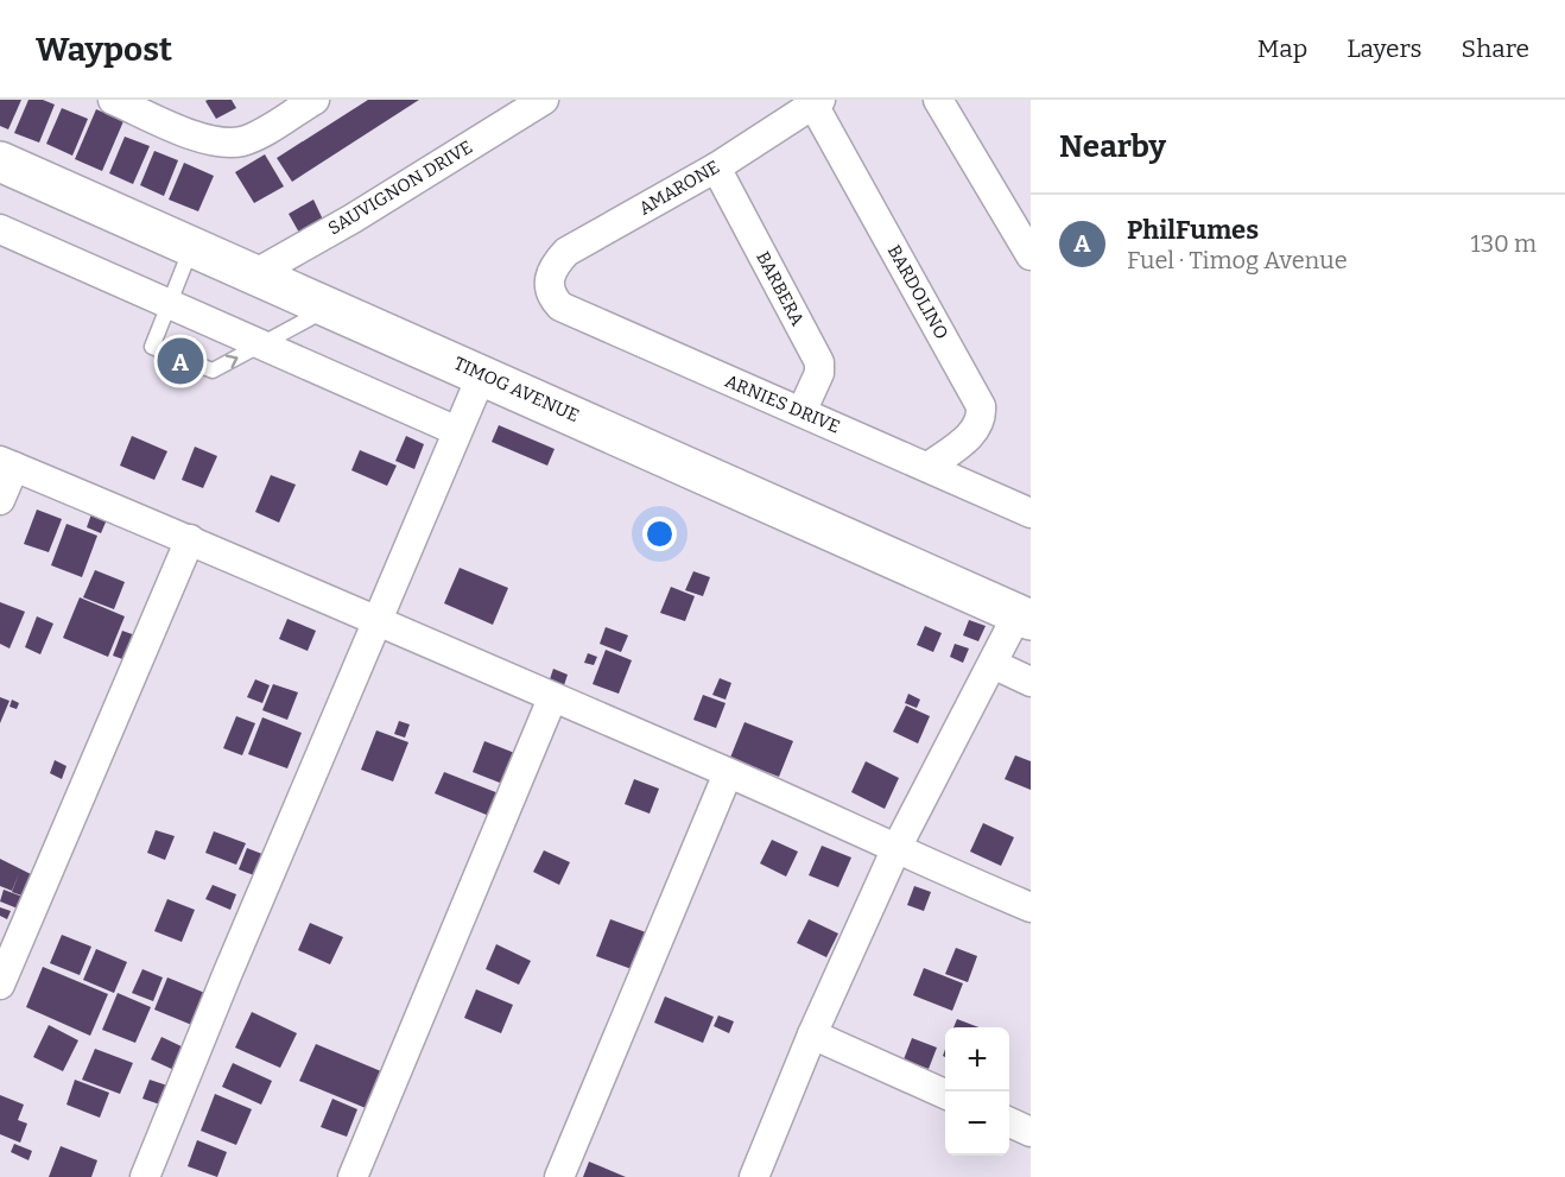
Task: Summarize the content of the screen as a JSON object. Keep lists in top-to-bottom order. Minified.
{"streets":{"main road":["TIMOG AVENUE"],"street":["SAUVIGNON DRIVE","AMARONE","BARBERA","BARDOLINO","ARNIES DRIVE"]},"crossings":[["SAUVIGNON DRIVE","TIMOG AVENUE"],["AMARONE","BARBERA"],["AMARONE","BARDOLINO"],["AMARONE","ARNIES DRIVE"],["BARBERA","ARNIES DRIVE"],["BARDOLINO","ARNIES DRIVE"]],"page":{"header":"Waypost","nav":["Map","Layers","Share"],"heading":"Nearby","list":[{"mark":"A","name":"PhilFumes","note":"Fuel · Timog Avenue","value":"130 m"}],"pins":"A","map_buttons":["+","−"]}}
